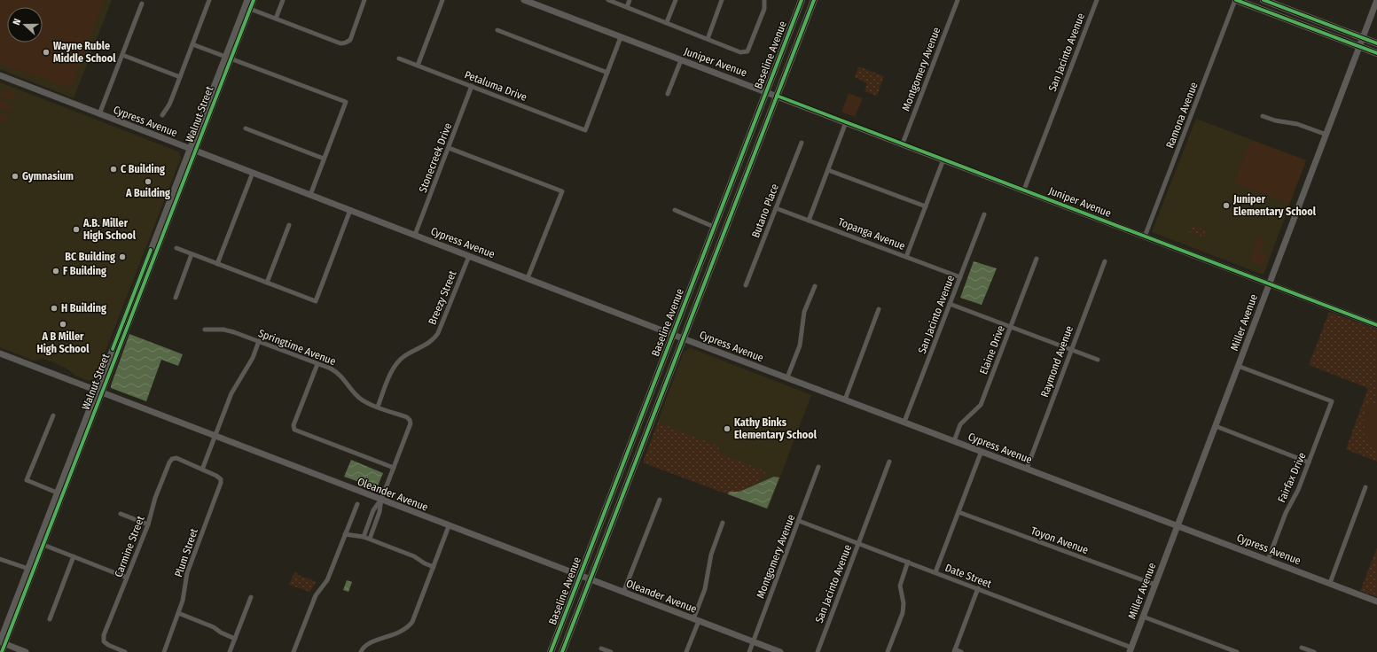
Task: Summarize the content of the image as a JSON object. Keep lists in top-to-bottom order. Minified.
{"streets":{"main road":["Baseline Avenue"],"street":["San Jacinto Avenue","Juniper Avenue","Montgomery Avenue","Petaluma Drive","Walnut Street","Ramona Avenue","Cypress Avenue","Stonecreek Drive","Butano Place","Topanga Avenue","Breezy Street","Miller Avenue","Springtime Avenue","Elaine Drive","Raymond Avenue","Fairfax Drive","Oleander Avenue","Toyon Avenue","Carmine Street","Plum Street","Date Street"]},"crossings":[["San Jacinto Avenue","Juniper Avenue"],["San Jacinto Avenue","Cypress Avenue"],["San Jacinto Avenue","Topanga Avenue"],["San Jacinto Avenue","Date Street"],["Baseline Avenue","Juniper Avenue"],["Baseline Avenue","Cypress Avenue"],["Baseline Avenue","Oleander Avenue"],["Juniper Avenue","Montgomery Avenue"],["Juniper Avenue","Ramona Avenue"],["Juniper Avenue","Miller Avenue"],["Montgomery Avenue","Oleander Avenue"],["Montgomery Avenue","Date Street"],["Petaluma Drive","Stonecreek Drive"],["Walnut Street","Cypress Avenue"],["Walnut Street","Oleander Avenue"],["Cypress Avenue","Stonecreek Drive"],["Cypress Avenue","Breezy Street"],["Cypress Avenue","Miller Avenue"],["Cypress Avenue","Elaine Drive"],["Cypress Avenue","Raymond Avenue"],["Cypress Avenue","Fairfax Drive"],["Butano Place","Topanga Avenue"],["Breezy Street","Springtime Avenue"],["Miller Avenue","Fairfax Drive"],["Miller Avenue","Toyon Avenue"],["Miller Avenue","Date Street"],["Carmine Street","Plum Street"]],"places":["Wayne Ruble Middle School","C Building","Gymnasium","A Building","Juniper Elementary School","A.B. Miller High School","BC Building","F Building","H Building","A B Miller High School","Kathy Binks Elementary School"],"north":"left"}
